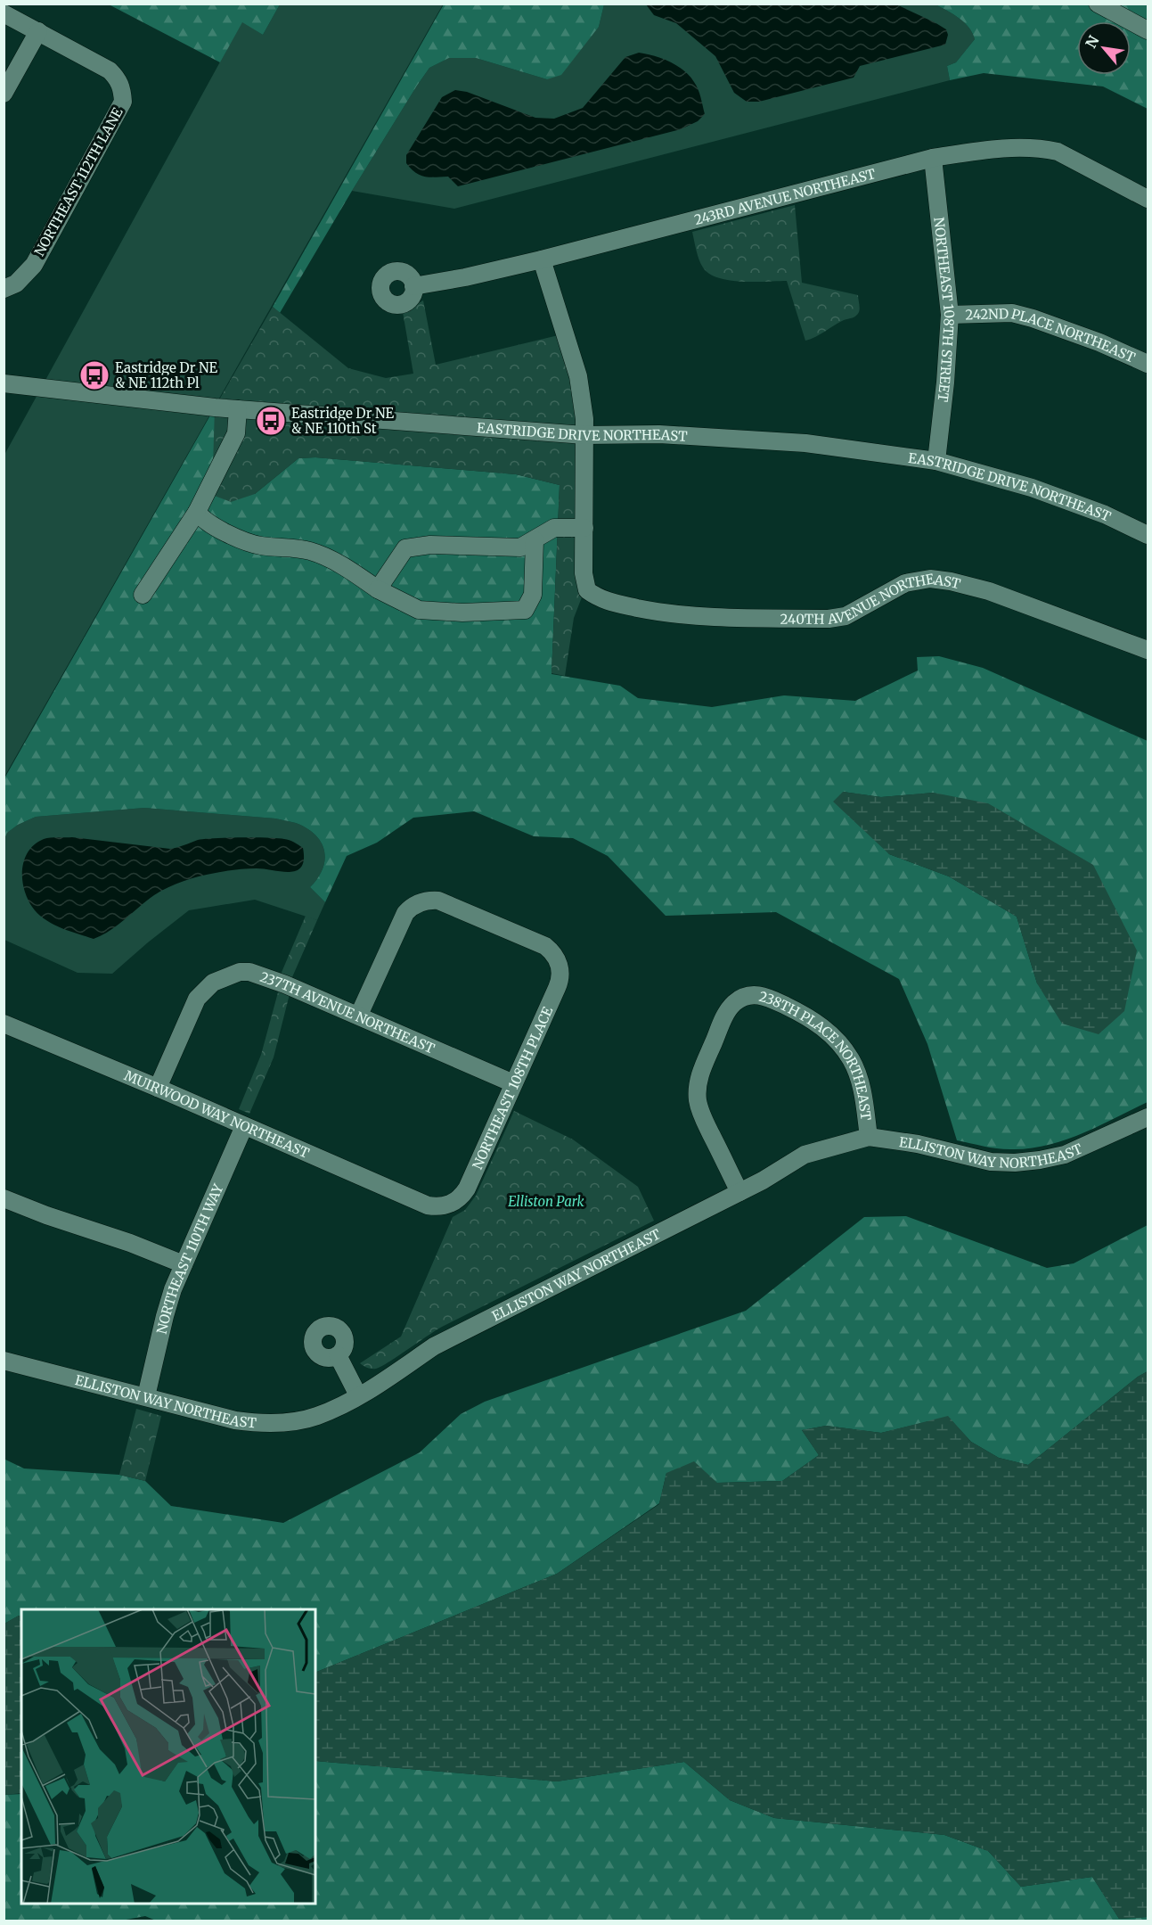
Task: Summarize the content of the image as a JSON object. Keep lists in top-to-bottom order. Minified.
{"streets":{"street":["NORTHEAST 112TH LANE","243RD AVENUE NORTHEAST","NORTHEAST 108TH STREET","242ND PLACE NORTHEAST","EASTRIDGE DRIVE NORTHEAST","240TH AVENUE NORTHEAST","237TH AVENUE NORTHEAST","238TH PLACE NORTHEAST","NORTHEAST 108TH PLACE","MUIRWOOD WAY NORTHEAST","ELLISTON WAY NORTHEAST","NORTHEAST 110TH WAY"]},"crossings":[["243RD AVENUE NORTHEAST","NORTHEAST 108TH STREET"],["NORTHEAST 108TH STREET","242ND PLACE NORTHEAST"],["NORTHEAST 108TH STREET","EASTRIDGE DRIVE NORTHEAST"],["237TH AVENUE NORTHEAST","NORTHEAST 108TH PLACE"],["237TH AVENUE NORTHEAST","MUIRWOOD WAY NORTHEAST"],["238TH PLACE NORTHEAST","ELLISTON WAY NORTHEAST"],["NORTHEAST 108TH PLACE","MUIRWOOD WAY NORTHEAST"],["MUIRWOOD WAY NORTHEAST","NORTHEAST 110TH WAY"],["ELLISTON WAY NORTHEAST","NORTHEAST 110TH WAY"]],"parks":["Elliston Park"],"places":{"bus stop":["Eastridge Dr NE & NE 112th Pl","Eastridge Dr NE & NE 110th St"]},"north":"top left"}
